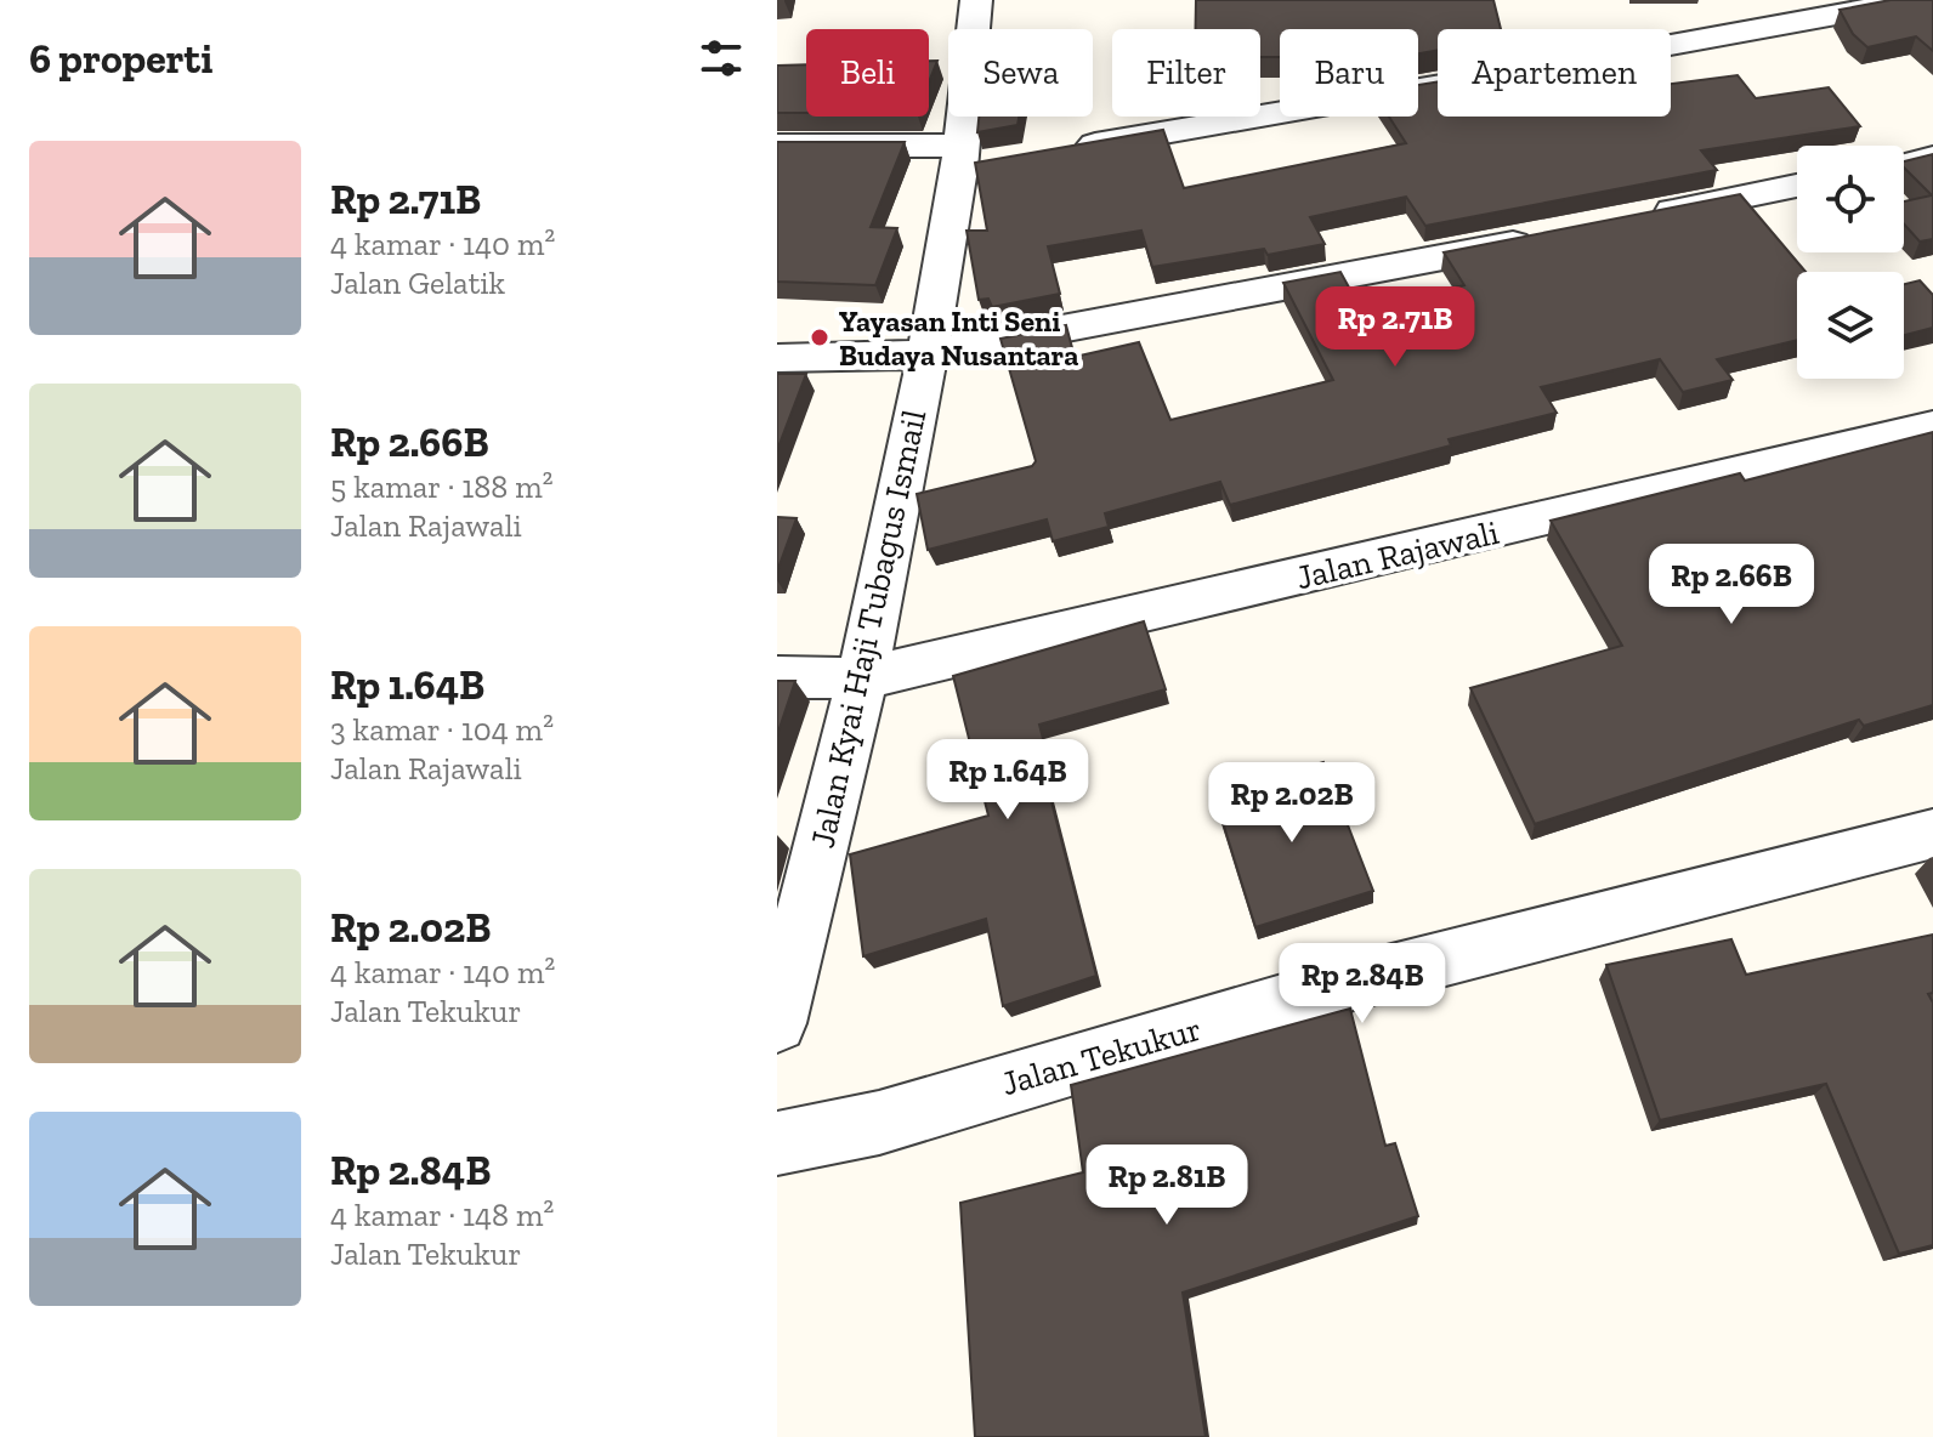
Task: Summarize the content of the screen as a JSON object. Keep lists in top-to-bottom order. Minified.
{"streets":{"street":["Jalan Rajawali","Jalan Kyai Haji Tubagus Ismail","Jalan Tekukur"]},"crossings":[["Jalan Rajawali","Jalan Kyai Haji Tubagus Ismail"]],"places":["Yayasan Inti Seni Budaya Nusantara"],"page":{"heading":"6 properti","chip":["Beli","Sewa","Filter","Baru","Apartemen"],"list":[{"name":"Rp 2.71B","note":"4 kamar · 140 m² · Jalan Gelatik"},{"name":"Rp 2.66B","note":"5 kamar · 188 m² · Jalan Rajawali"},{"name":"Rp 1.64B","note":"3 kamar · 104 m² · Jalan Rajawali"},{"name":"Rp 2.02B","note":"4 kamar · 140 m² · Jalan Tekukur"},{"name":"Rp 2.84B","note":"4 kamar · 148 m² · Jalan Tekukur"}],"price":["Rp 2.71B","Rp 2.66B","Rp 1.64B","Rp 2.02B","Rp 2.84B","Rp 2.81B"]}}
